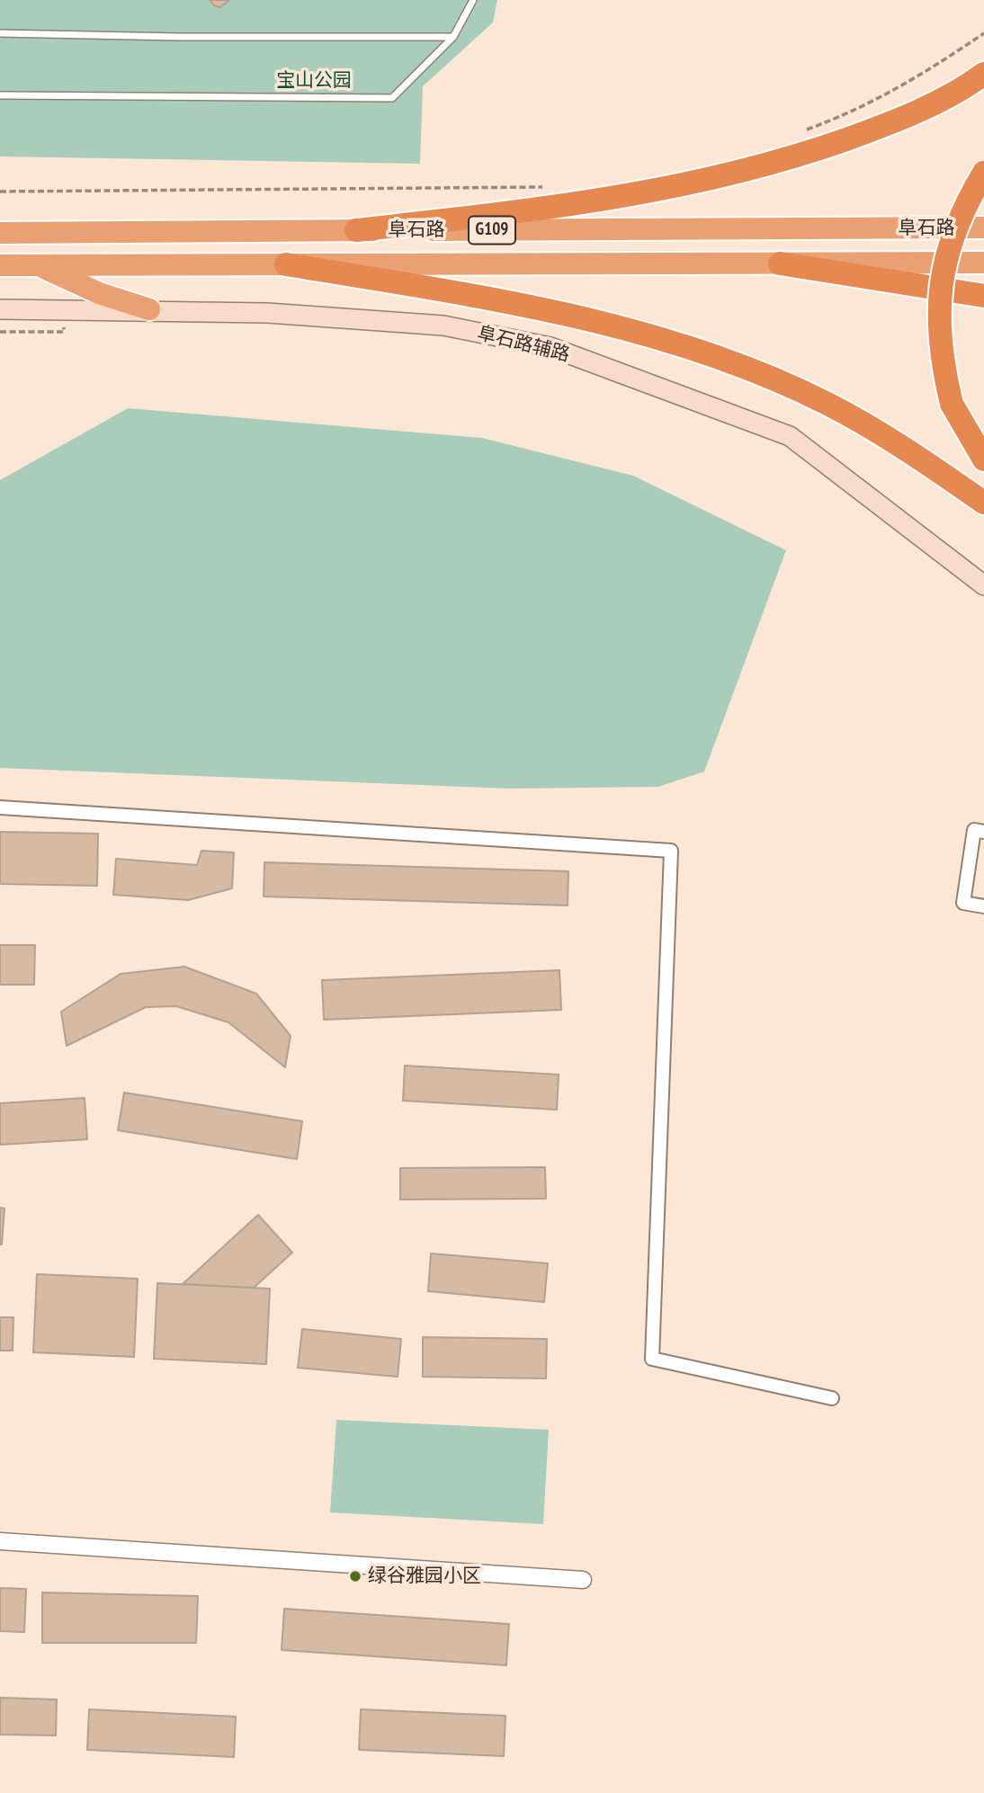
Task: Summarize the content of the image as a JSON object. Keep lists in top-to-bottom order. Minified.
{"streets":{"highway":["阜石路","G109"],"main road":["阜石路辅路"]},"parks":["宝山公园"],"places":["绿谷雅园小区"]}
